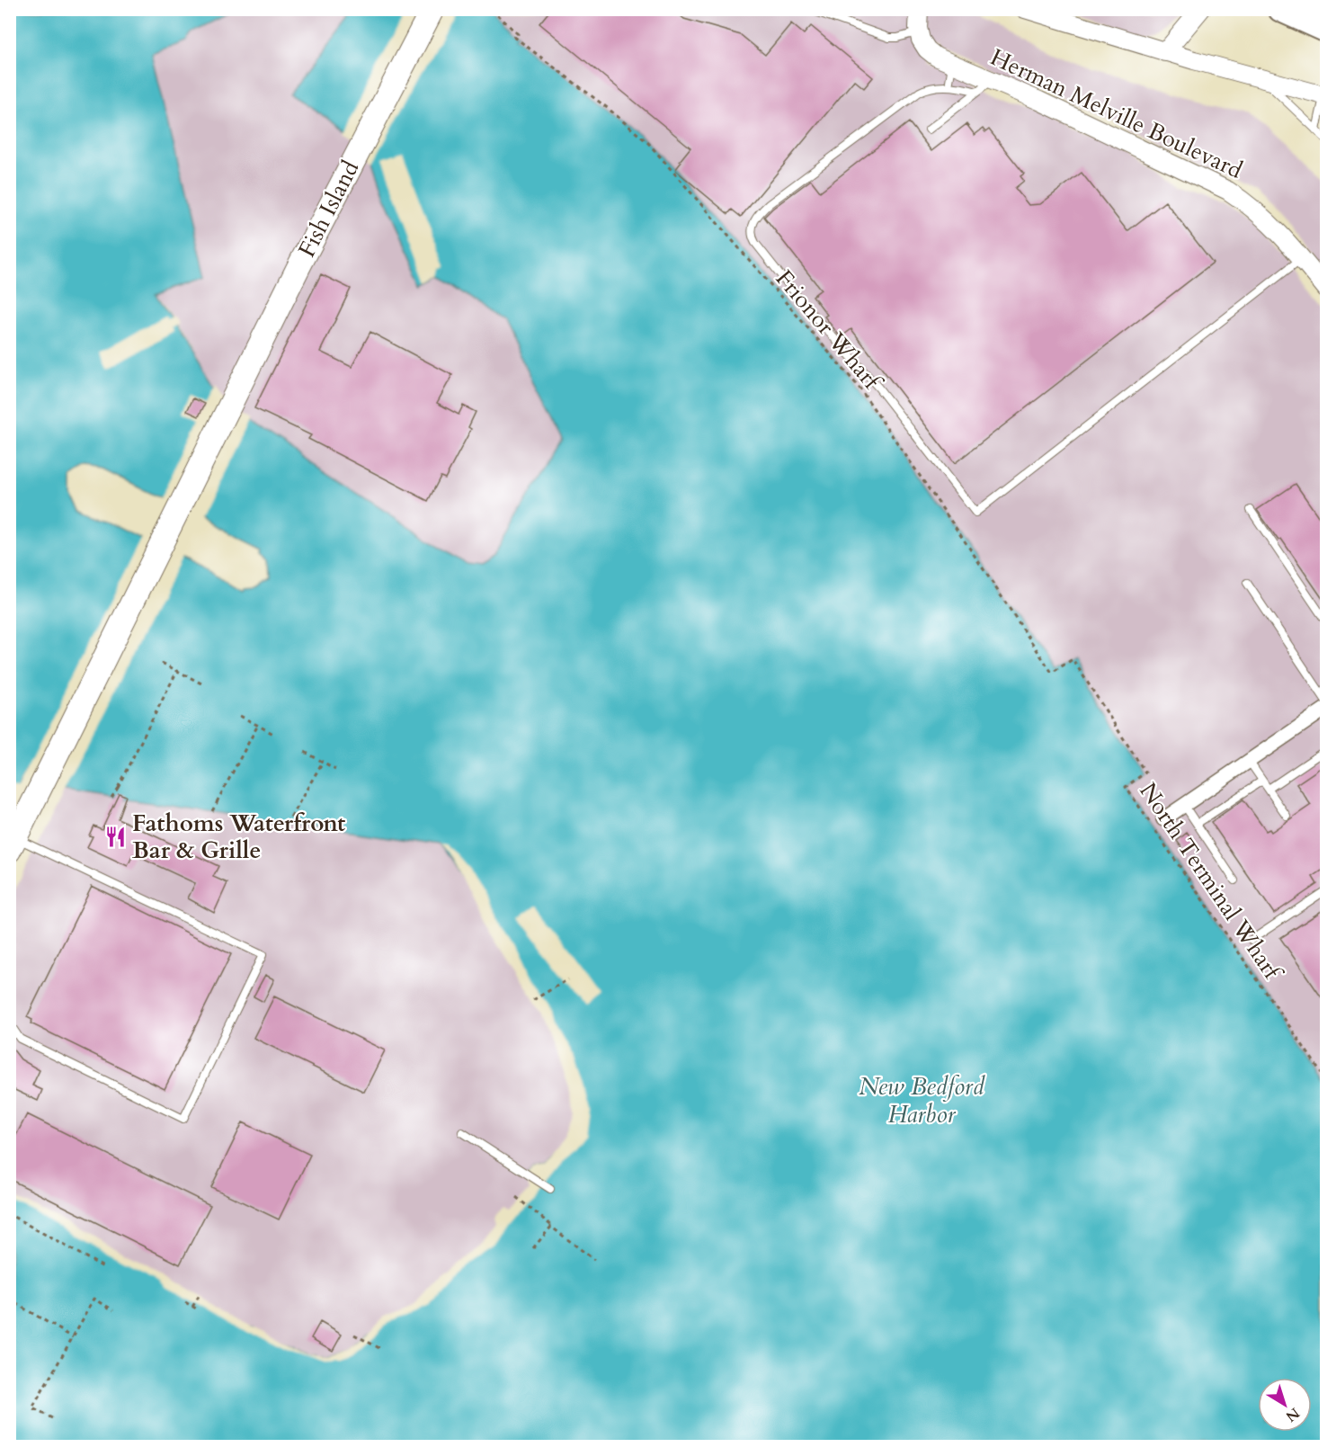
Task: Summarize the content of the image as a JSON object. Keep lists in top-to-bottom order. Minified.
{"streets":{"highway":["Fish Island"],"street":["Herman Melville Boulevard"],"path":["Frionor Wharf","North Terminal Wharf"]},"crossings":[["Frionor Wharf","North Terminal Wharf"]],"water":["New Bedford Harbor"],"places":{"restaurant":["Fathoms Waterfront Bar & Grille"]},"north":"bottom right"}
